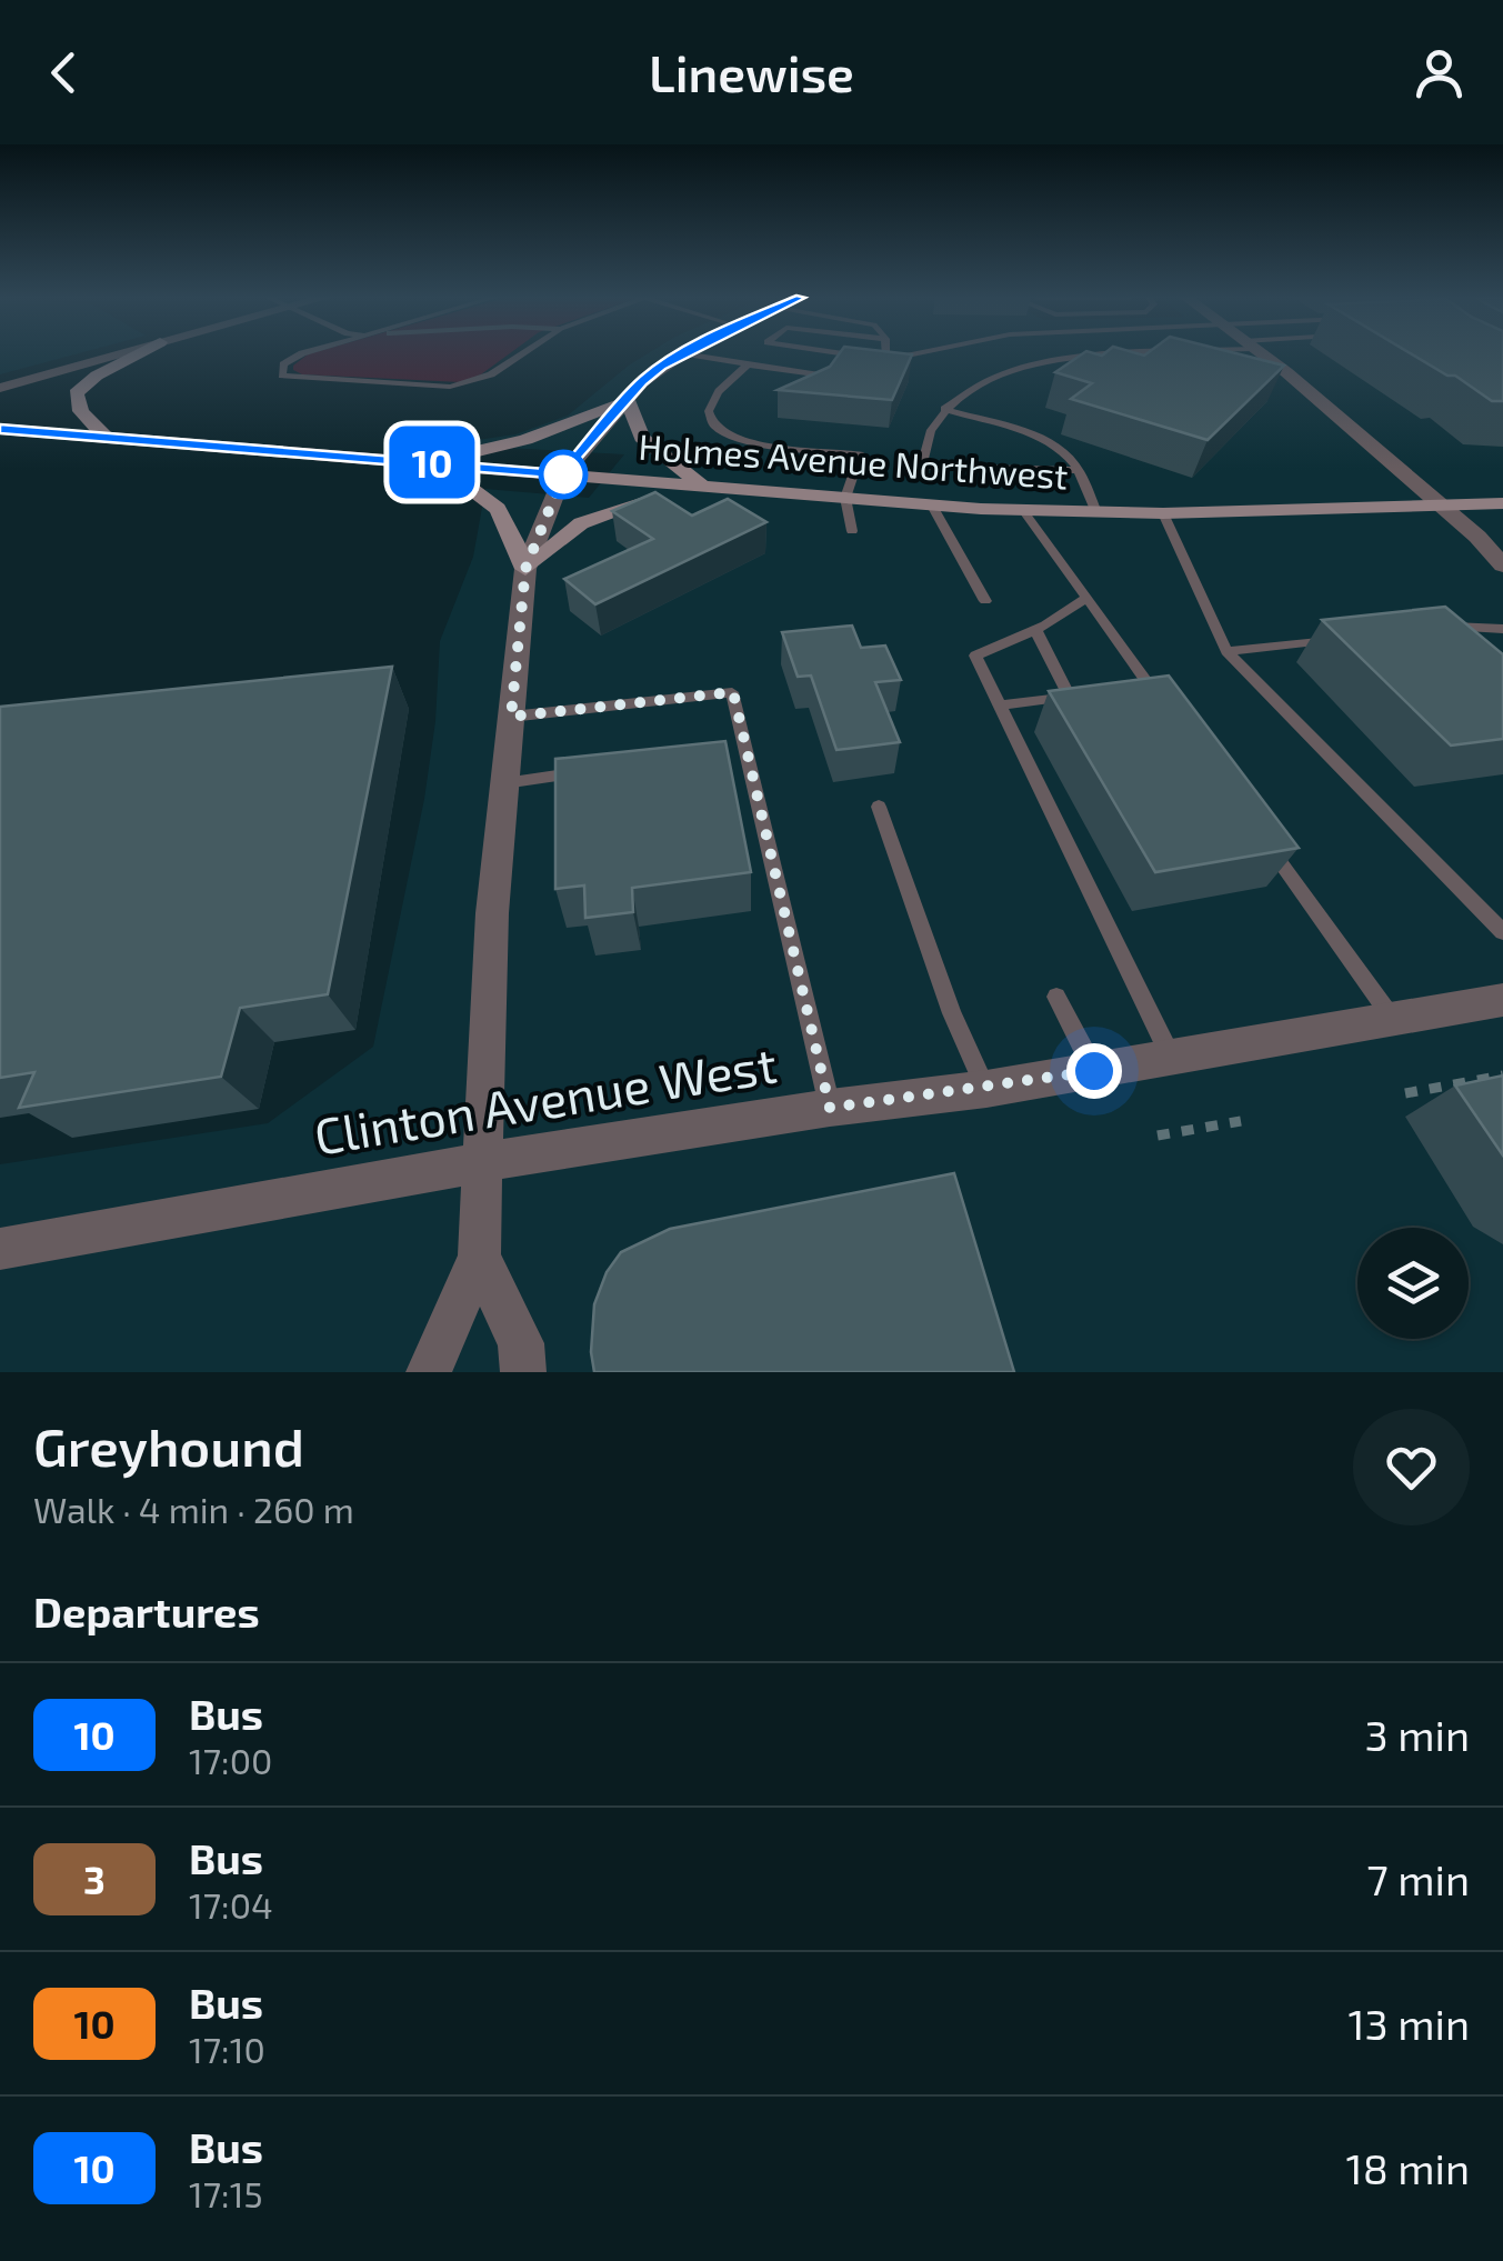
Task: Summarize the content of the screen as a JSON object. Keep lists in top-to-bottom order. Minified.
{"streets":{"main road":["Holmes Avenue Northwest"],"street":["Clinton Avenue West"]},"lines":["bus line 10"],"page":{"header":"Linewise","on_map":"10","heading":[["Greyhound","Walk · 4 min · 260 m"],"Departures"],"list":[{"mark":"10","name":"Bus","note":"17:00","value":"3 min"},{"mark":"3","name":"Bus","note":"17:04","value":"7 min"},{"mark":"10","name":"Bus","note":"17:10","value":"13 min"},{"mark":"10","name":"Bus","note":"17:15","value":"18 min"}]}}
